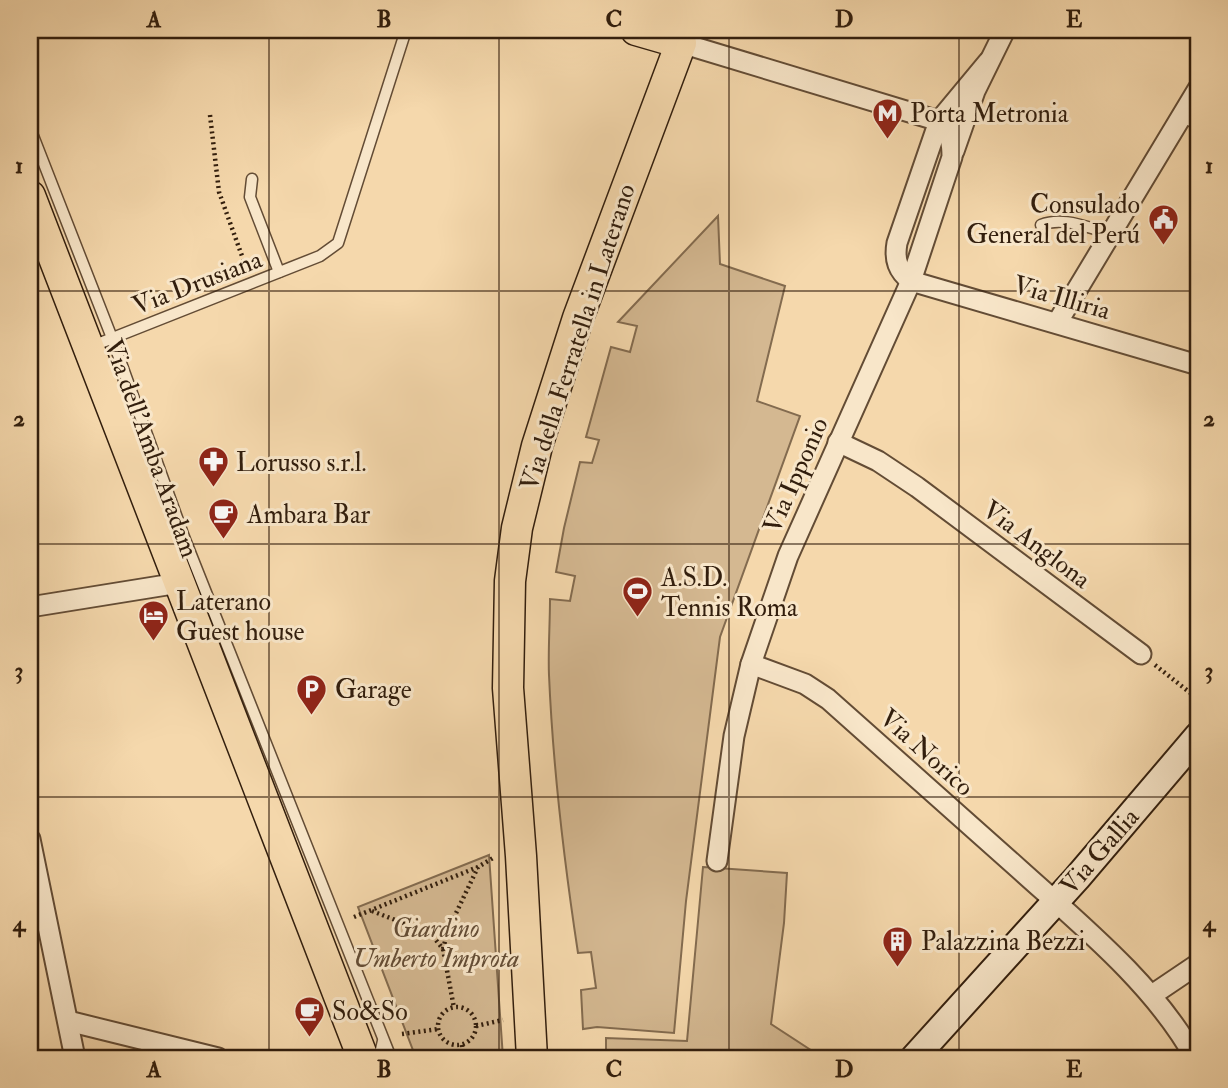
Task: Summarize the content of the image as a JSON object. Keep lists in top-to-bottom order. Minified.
{"streets":{"main road":["Via della Ferratella in Laterano","Via dell'Amba Aradam","Via Gallia"],"street":["Via Illiria","Via Ipponio","Via Anglona","Via Norico"],"lane":["Via Drusiana"]},"crossings":[["Via Drusiana","Via dell'Amba Aradam"],["Via Illiria","Via Ipponio"],["Via Ipponio","Via Anglona"],["Via Ipponio","Via Norico"],["Via Norico","Via Gallia"]],"parks":["Giardino Umberto Improta"],"places":{"metro station":["Porta Metronia"],"public building":["Consulado General del Perú"],"pharmacy":["Lorusso s.r.l."],"cafe":["Ambara Bar","So&So"],"sports":["A.S.D. Tennis Roma"],"hotel":["Laterano Guest house"],"parking":["Garage"],"building":["Palazzina Bezzi"]},"grid":{"columns":["A","B","C","D","E"],"rows":["1","2","3","4"]}}
